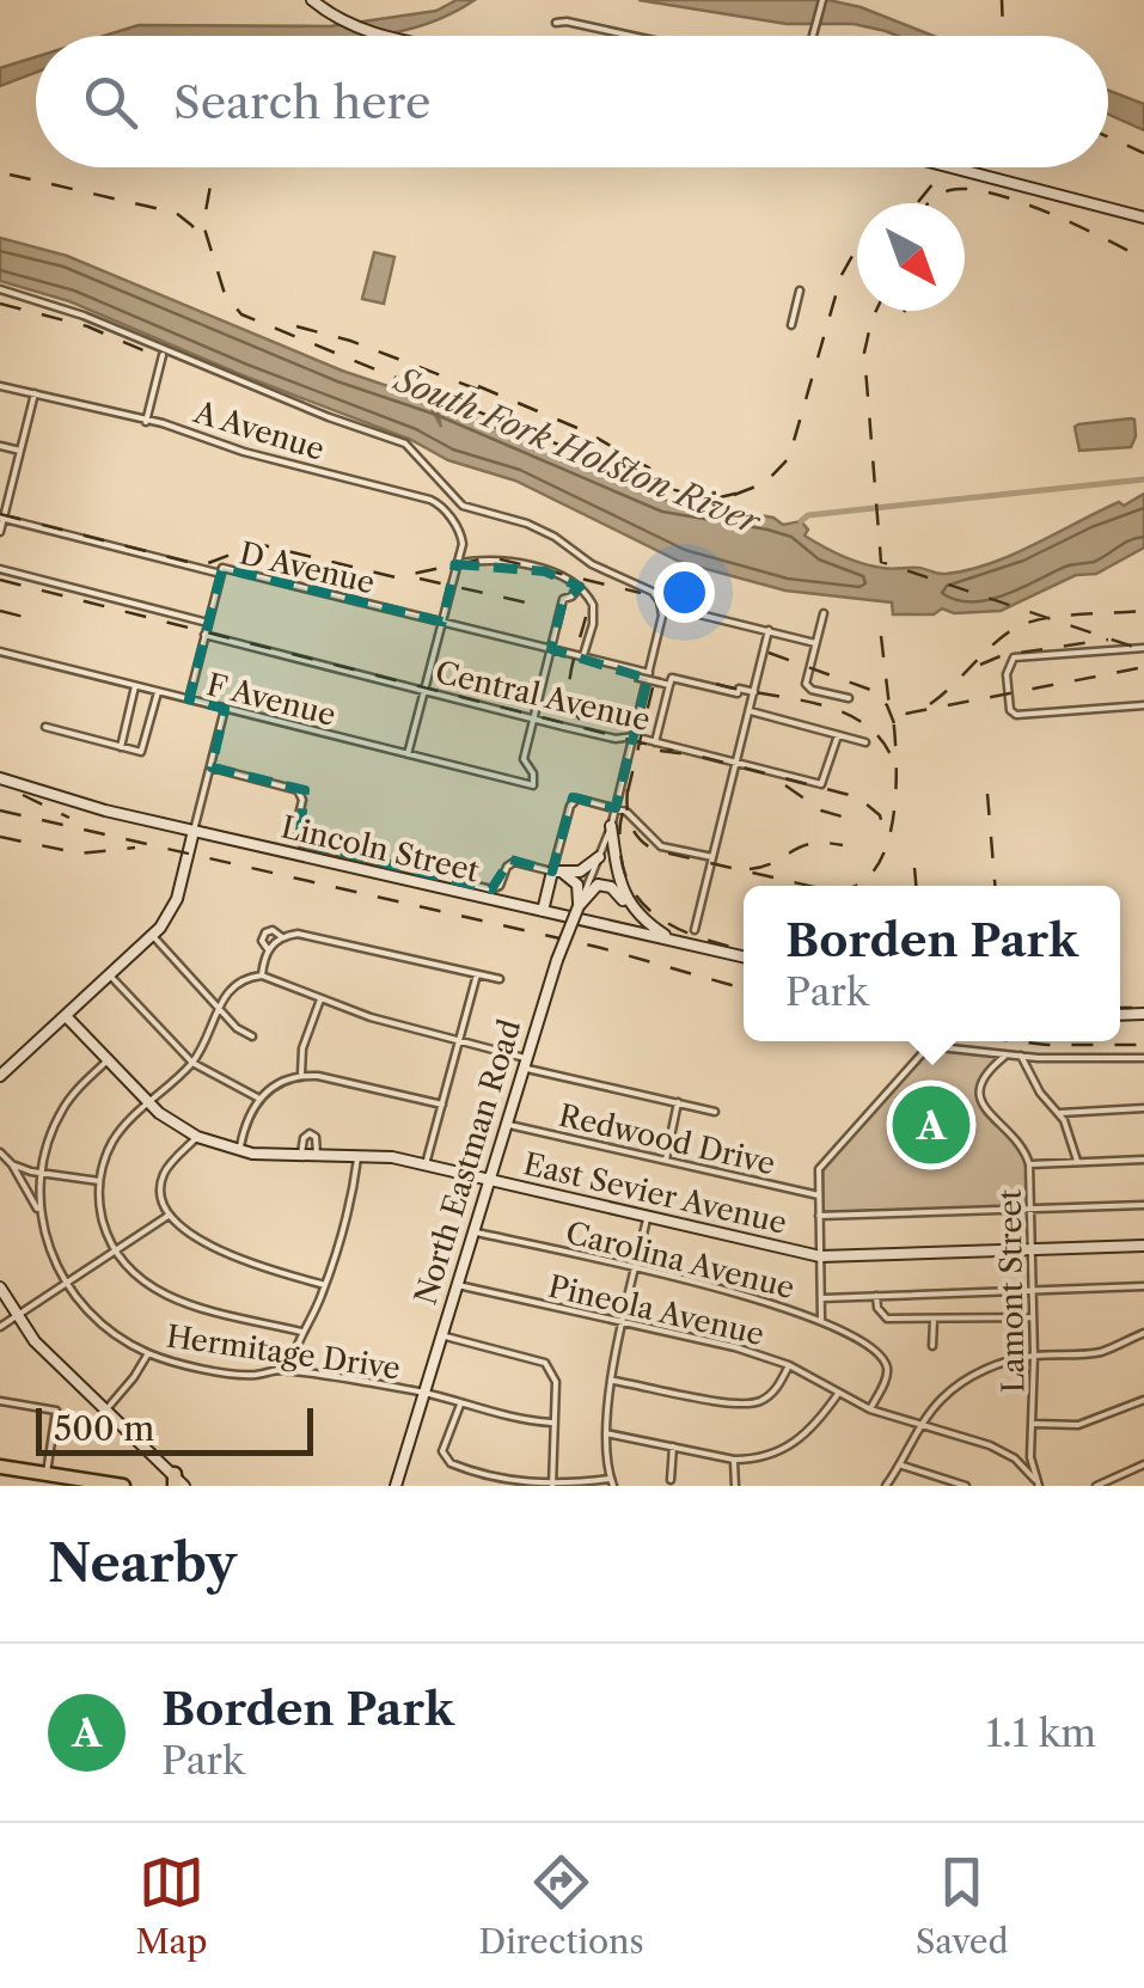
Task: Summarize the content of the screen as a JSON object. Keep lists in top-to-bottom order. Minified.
{"streets":{"main road":["Lincoln Street","North Eastman Road","East Sevier Avenue"],"street":["A Avenue","D Avenue","Central Avenue","F Avenue","Redwood Drive","Carolina Avenue","Lamont Street","Pineola Avenue","Hermitage Drive"]},"crossings":[["D Avenue","North Eastman Road"],["Central Avenue","F Avenue"],["Central Avenue","North Eastman Road"],["Redwood Drive","North Eastman Road"],["North Eastman Road","East Sevier Avenue"],["North Eastman Road","Carolina Avenue"],["North Eastman Road","Pineola Avenue"],["North Eastman Road","Hermitage Drive"],["East Sevier Avenue","Lamont Street"],["East Sevier Avenue","Hermitage Drive"],["Carolina Avenue","Pineola Avenue"],["Lamont Street","Pineola Avenue"]],"water":["South Fork Holston River"],"scale_bar":"500 m","north":"bottom right","page":{"search":"Search here","popup":["Borden Park","Park"],"pins":"A","scale":"500 m","heading":"Nearby","list":[{"mark":"A","name":"Borden Park","note":"Park","value":"1.1 km"}],"nav":["Map","Directions","Saved"]}}
